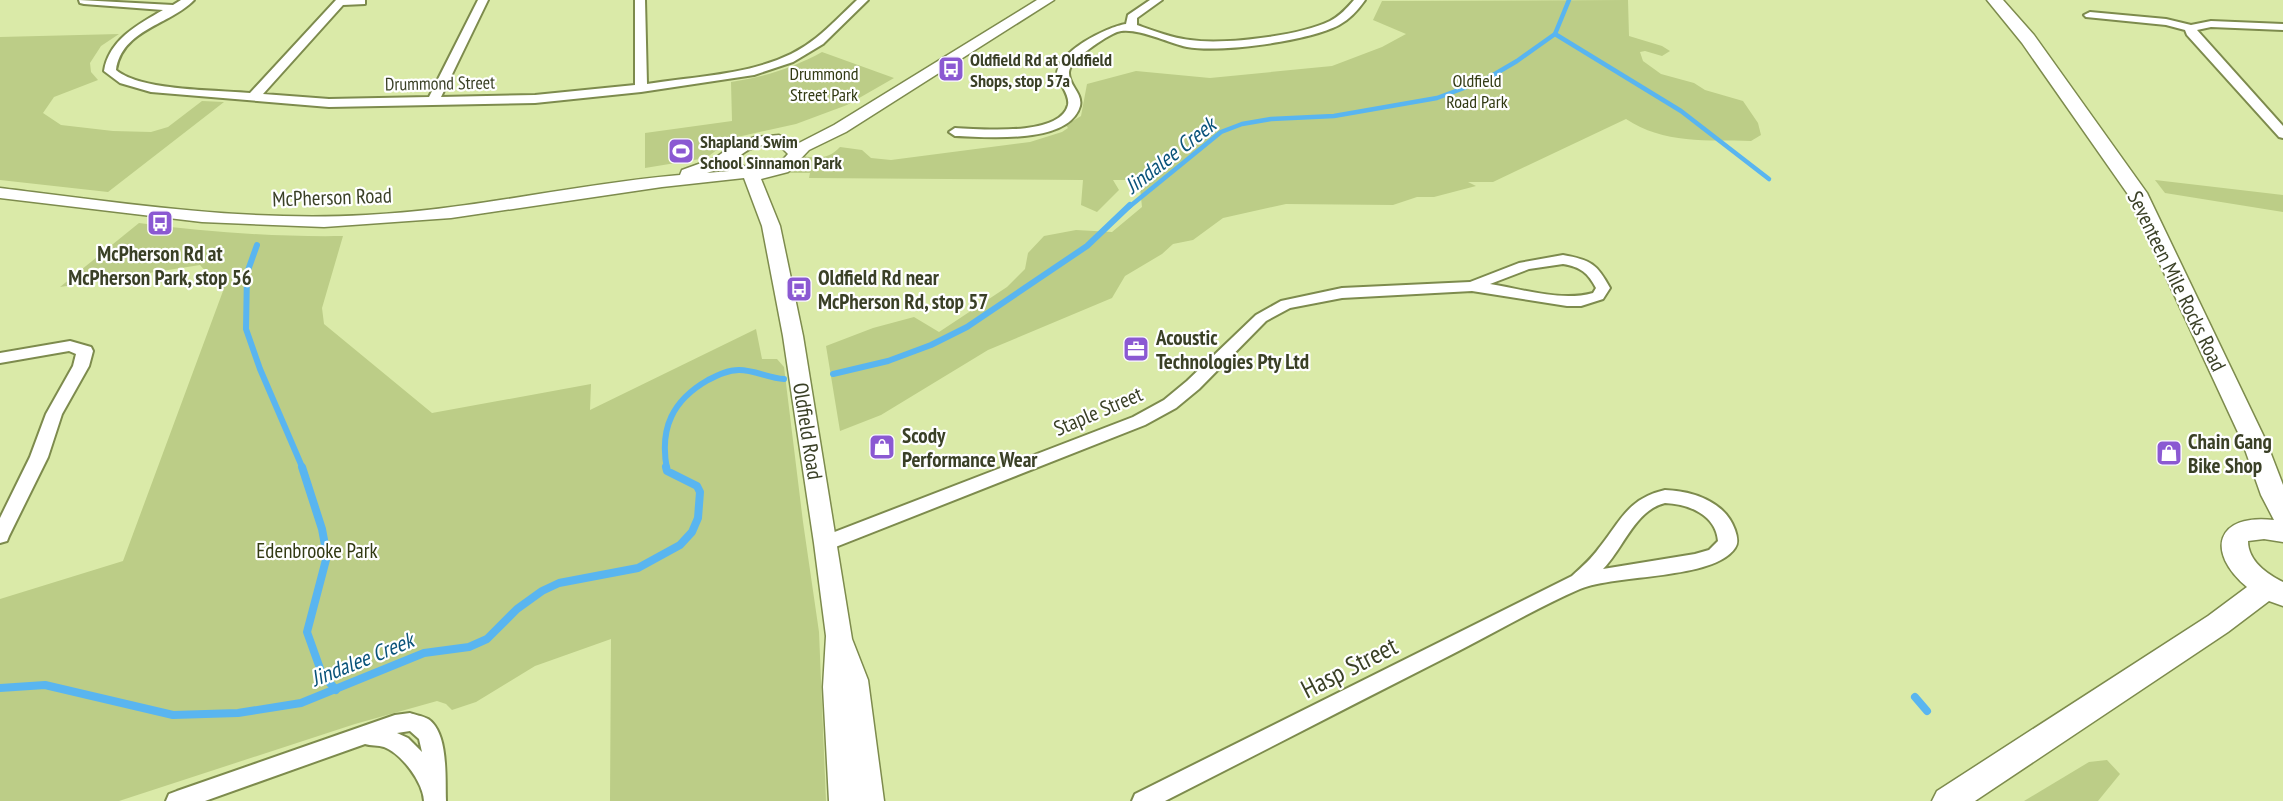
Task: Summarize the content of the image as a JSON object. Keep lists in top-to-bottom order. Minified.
{"streets":{"main road":["Seventeen Mile Rocks Road"],"street":["Drummond Street","McPherson Road","Staple Street","Oldfield Road","Hasp Street"]},"crossings":[["Staple Street","Oldfield Road"]],"water":["Jindalee Creek"],"parks":["Drummond Street Park","Oldfield Road Park","Edenbrooke Park"],"places":{"bus stop":["Oldfield Rd at Oldfield Shops, stop 57a","McPherson Rd at McPherson Park, stop 56","Oldfield Rd near McPherson Rd, stop 57"],"sports":["Shapland Swim School Sinnamon Park"],"office":["Acoustic Technologies Pty Ltd"],"shop":["Scody Performance Wear","Chain Gang Bike Shop"]}}
